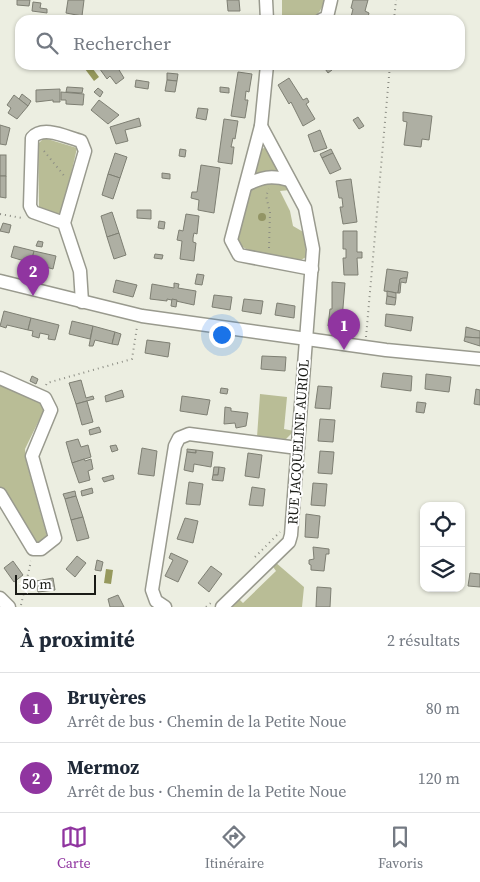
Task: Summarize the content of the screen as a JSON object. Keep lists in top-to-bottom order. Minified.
{"streets":{"street":["RUE JACQUELINE AURIOL"]},"scale_bar":"50 m","page":{"search":"Rechercher","pins":["2","1"],"scale":"50 m","heading":["À proximité","2 résultats"],"list":[{"mark":"1","name":"Bruyères","note":"Arrêt de bus · Chemin de la Petite Noue","value":"80 m"},{"mark":"2","name":"Mermoz","note":"Arrêt de bus · Chemin de la Petite Noue","value":"120 m"}],"nav":["Carte","Itinéraire","Favoris"]}}
